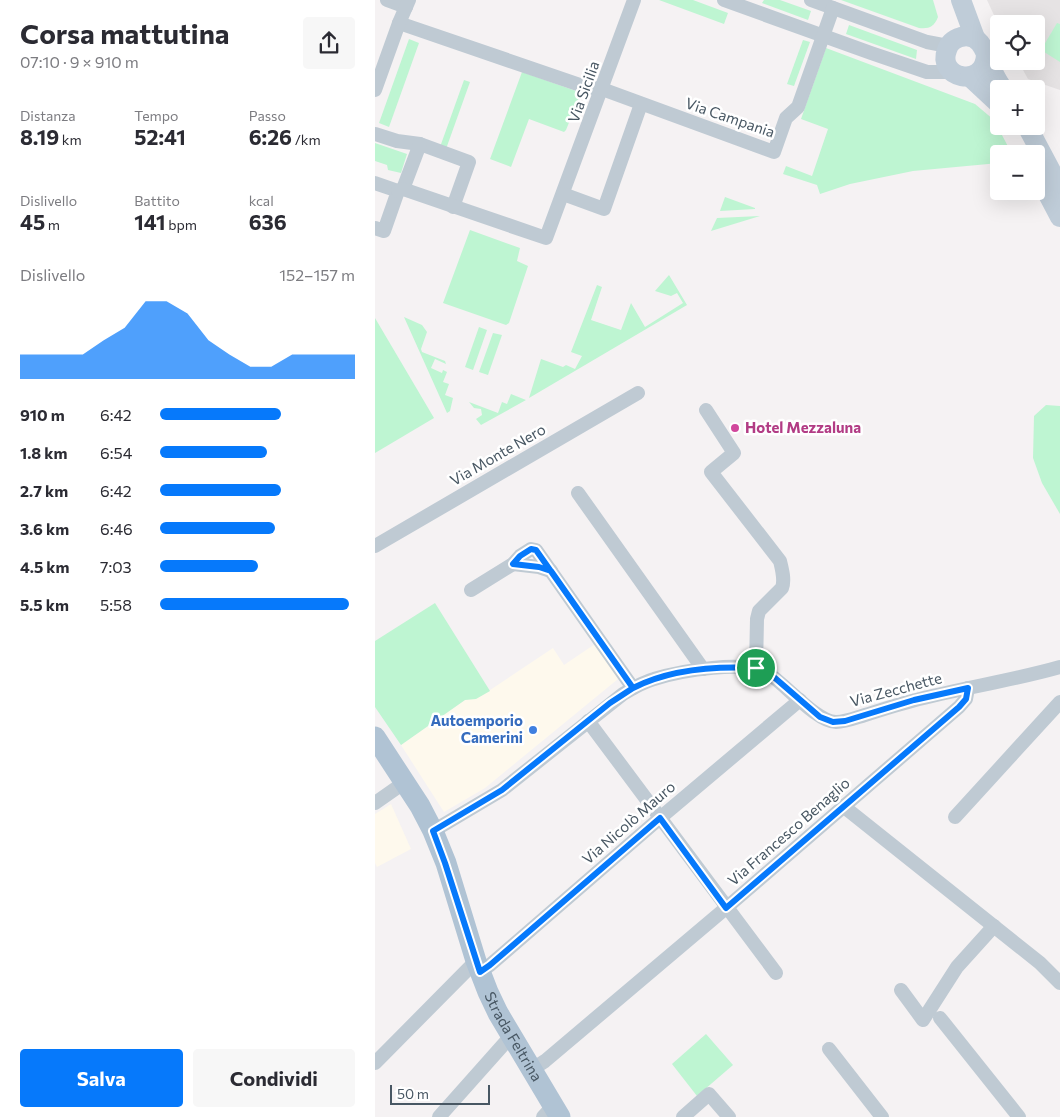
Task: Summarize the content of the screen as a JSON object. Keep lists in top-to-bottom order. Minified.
{"streets":{"main road":["Strada Feltrina"],"street":["Via Sicilia","Via Campania","Via Monte Nero","Via Zecchette","Via Nicolò Mauro","Via Francesco Benaglio"]},"crossings":[["Via Sicilia","Via Campania"],["Via Zecchette","Via Nicolò Mauro"],["Via Zecchette","Via Francesco Benaglio"],["Via Zecchette","Strada Feltrina"],["Via Nicolò Mauro","Strada Feltrina"],["Via Francesco Benaglio","Strada Feltrina"]],"places":["Hotel Mezzaluna","Autoemporio Camerini"],"scale_bar":"50 m","page":{"heading":["Corsa mattutina","07:10 · 9 × 910 m"],"map_buttons":["+","−"],"stats":[["Distanza","8.19 km"],["Tempo","52:41"],["Passo","6:26 /km"],["Dislivello","45 m"],["Battito","141 bpm"],["kcal","636"]],"chart":["Dislivello","152–157 m"],"list":[{"name":"910 m","note":"6:42"},{"name":"1.8 km","note":"6:54"},{"name":"2.7 km","note":"6:42"},{"name":"3.6 km","note":"6:46"},{"name":"4.5 km","note":"7:03"},{"name":"5.5 km","note":"5:58"}],"buttons":["Salva","Condividi"],"scale":"50 m"}}
